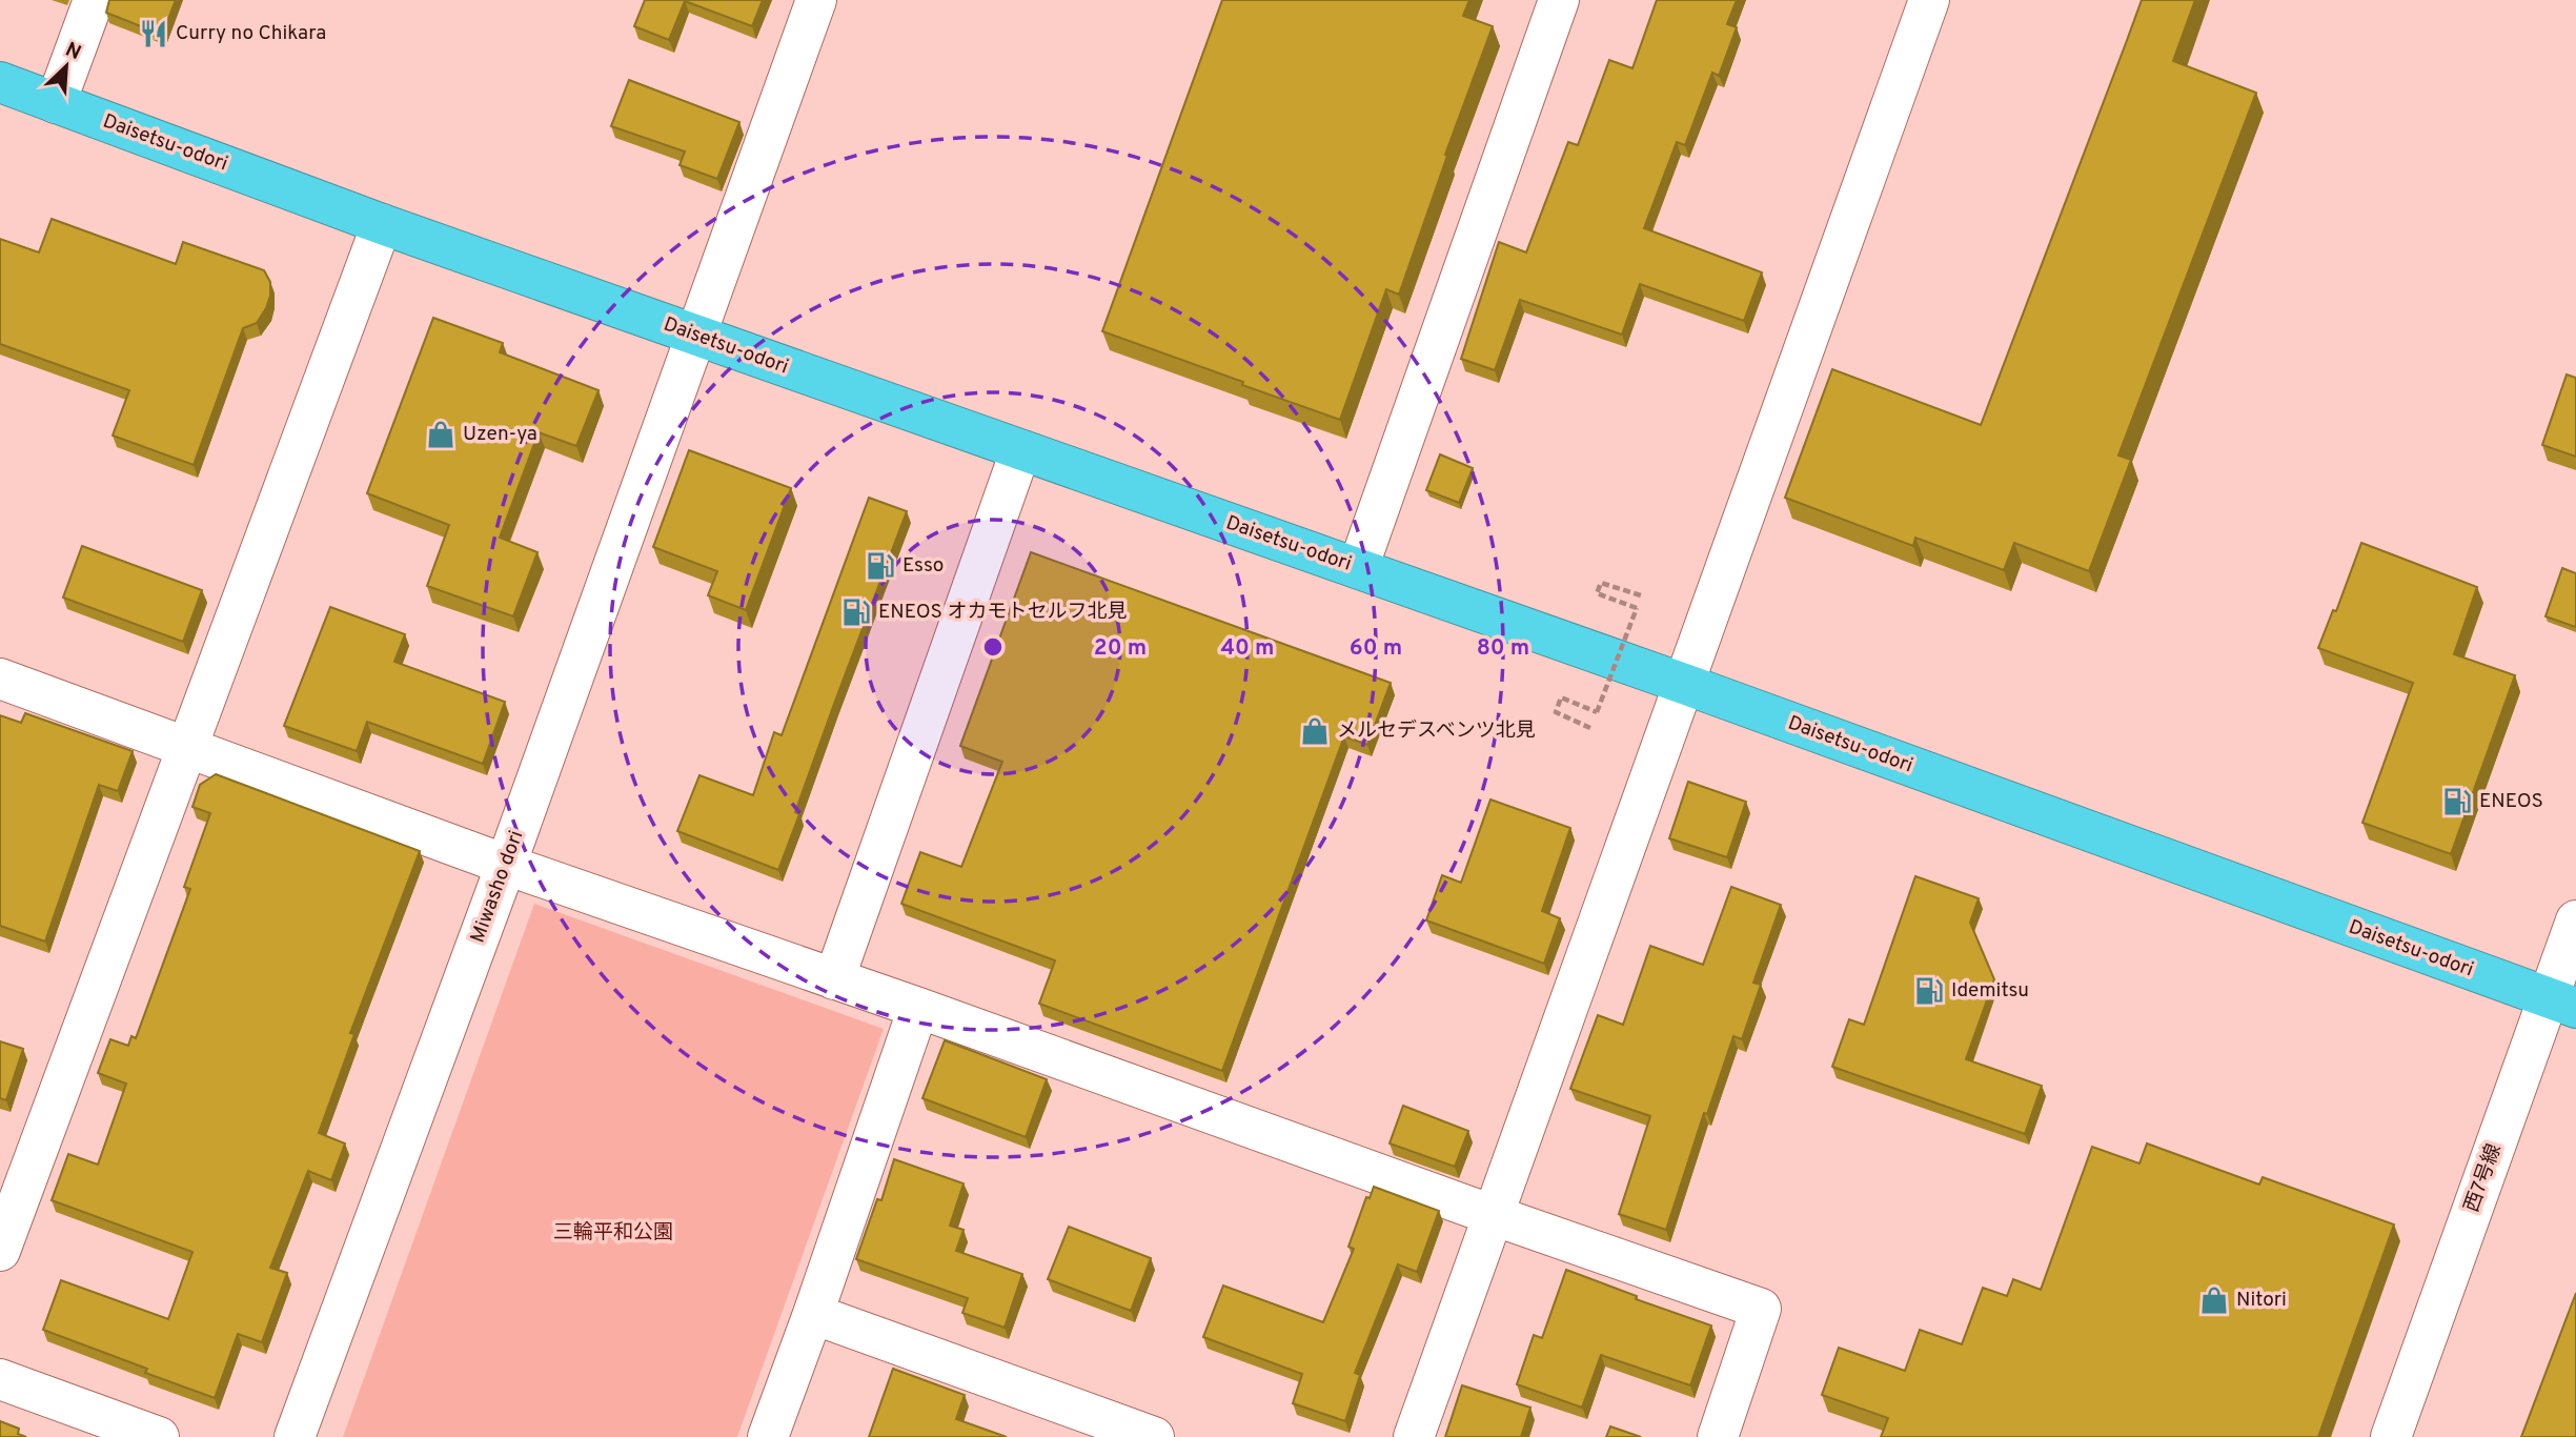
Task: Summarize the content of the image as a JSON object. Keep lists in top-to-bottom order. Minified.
{"streets":{"highway":["Daisetsu-odori"],"street":["Miwasho dori","西7号線"]},"crossings":[["Daisetsu-odori","Miwasho dori"],["Daisetsu-odori","西7号線"]],"parks":["三輪平和公園"],"places":{"restaurant":["Curry no Chikara"],"shop":["Uzen-ya","メルセデスベンツ北見","Nitori"],"fuel station":["Esso","ENEOS オカモトセルフ北見","ENEOS","Idemitsu"]},"north":"top right","rings":["20 m","40 m","60 m","80 m"]}
